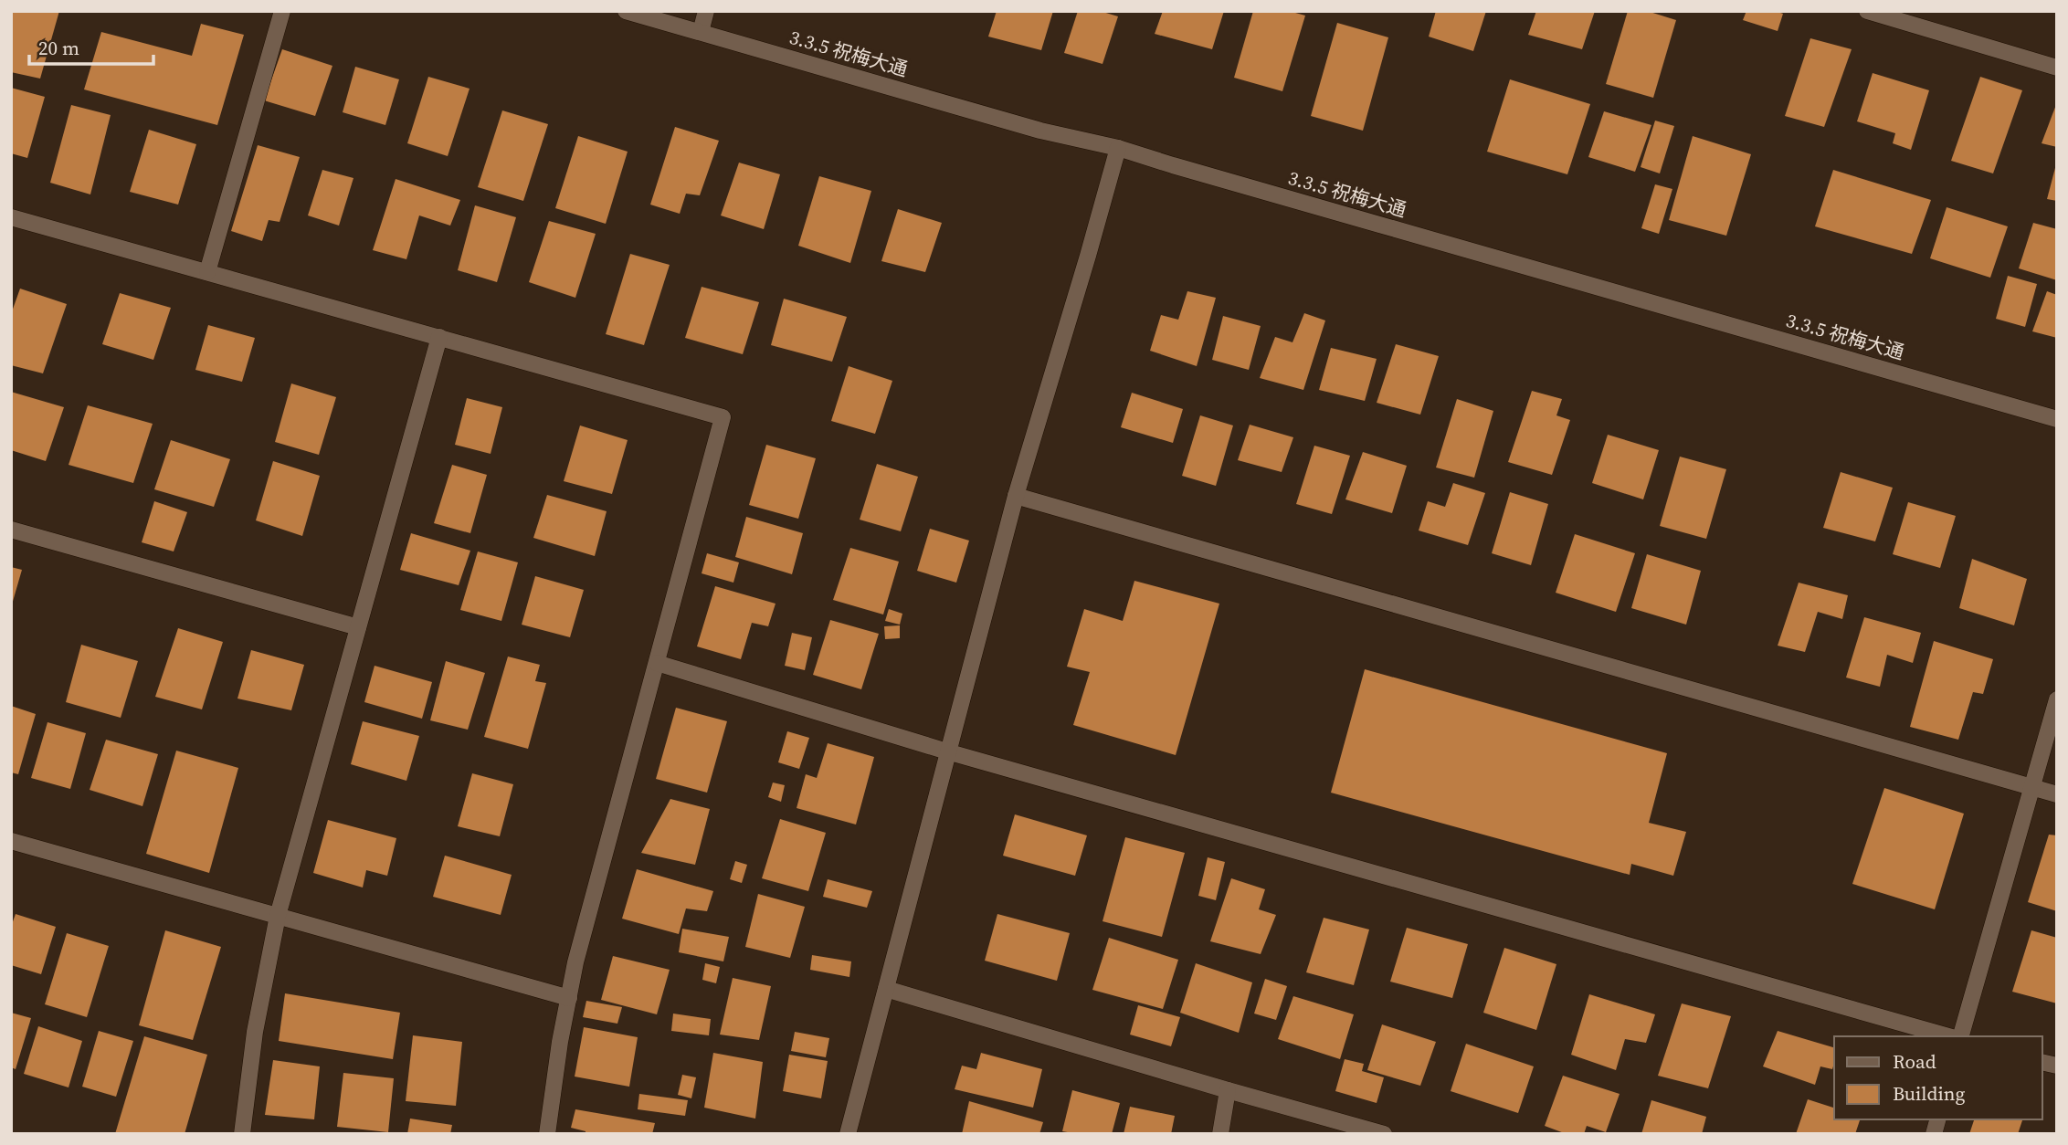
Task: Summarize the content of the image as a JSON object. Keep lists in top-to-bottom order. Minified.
{"streets":{"street":["3.3.5 祝梅大通"]},"legend":["Road","Building"],"scale_bar":"20 m"}
